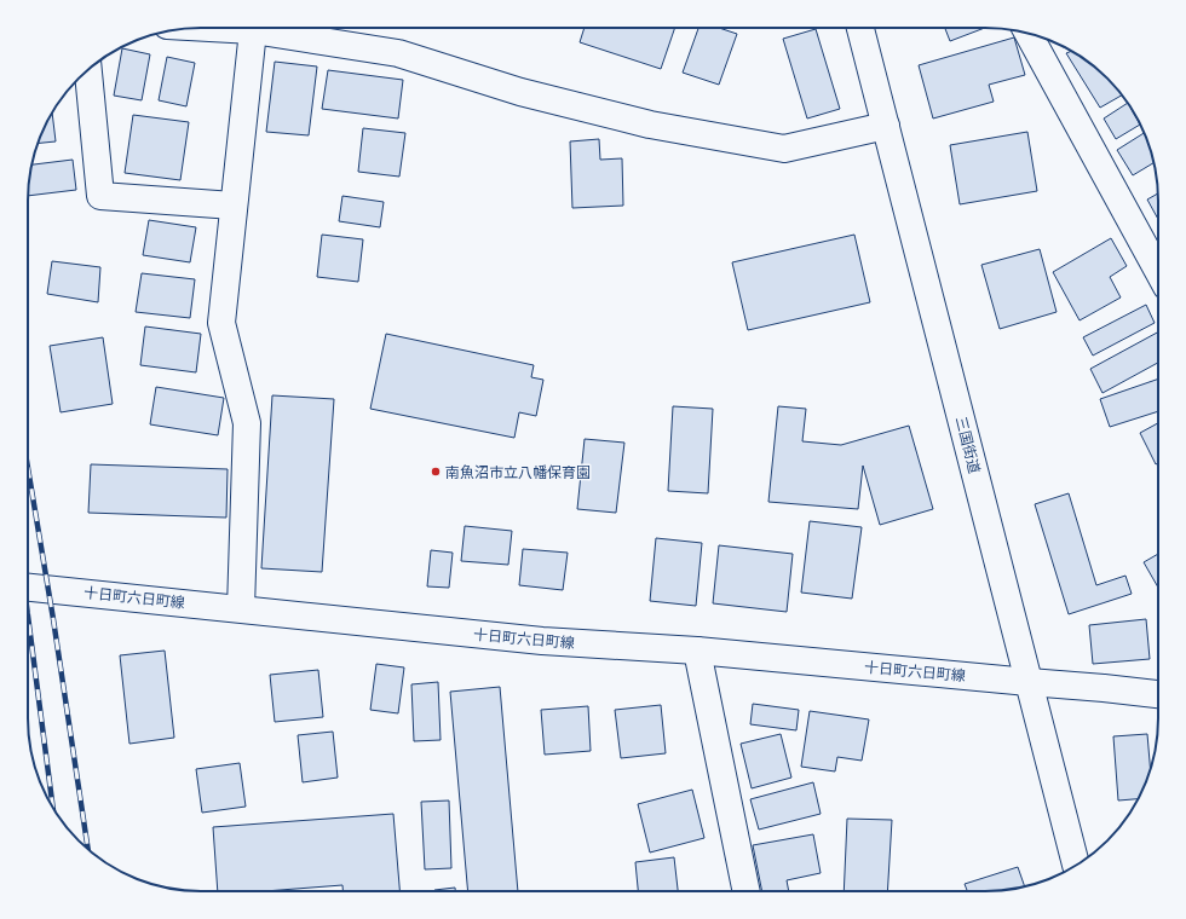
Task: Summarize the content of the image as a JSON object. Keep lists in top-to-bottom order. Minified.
{"streets":{"main road":["三国街道","十日町六日町線"]},"crossings":[["三国街道","十日町六日町線"]],"places":["南魚沼市立八幡保育園"]}
